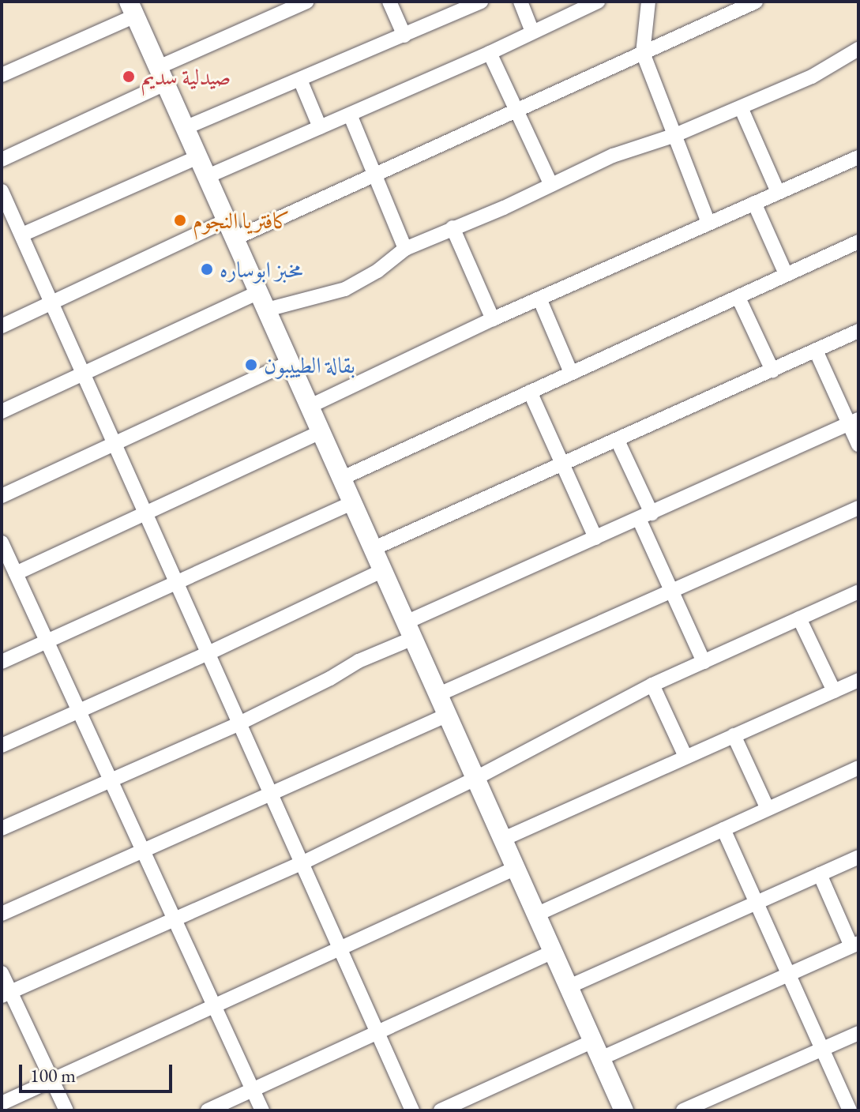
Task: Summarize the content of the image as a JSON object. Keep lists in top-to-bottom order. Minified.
{"places":["صيدلية سديم","كافتريا النجوم","مخبز ابوساره","بقالة الطييبون"],"scale_bar":"100 m"}
